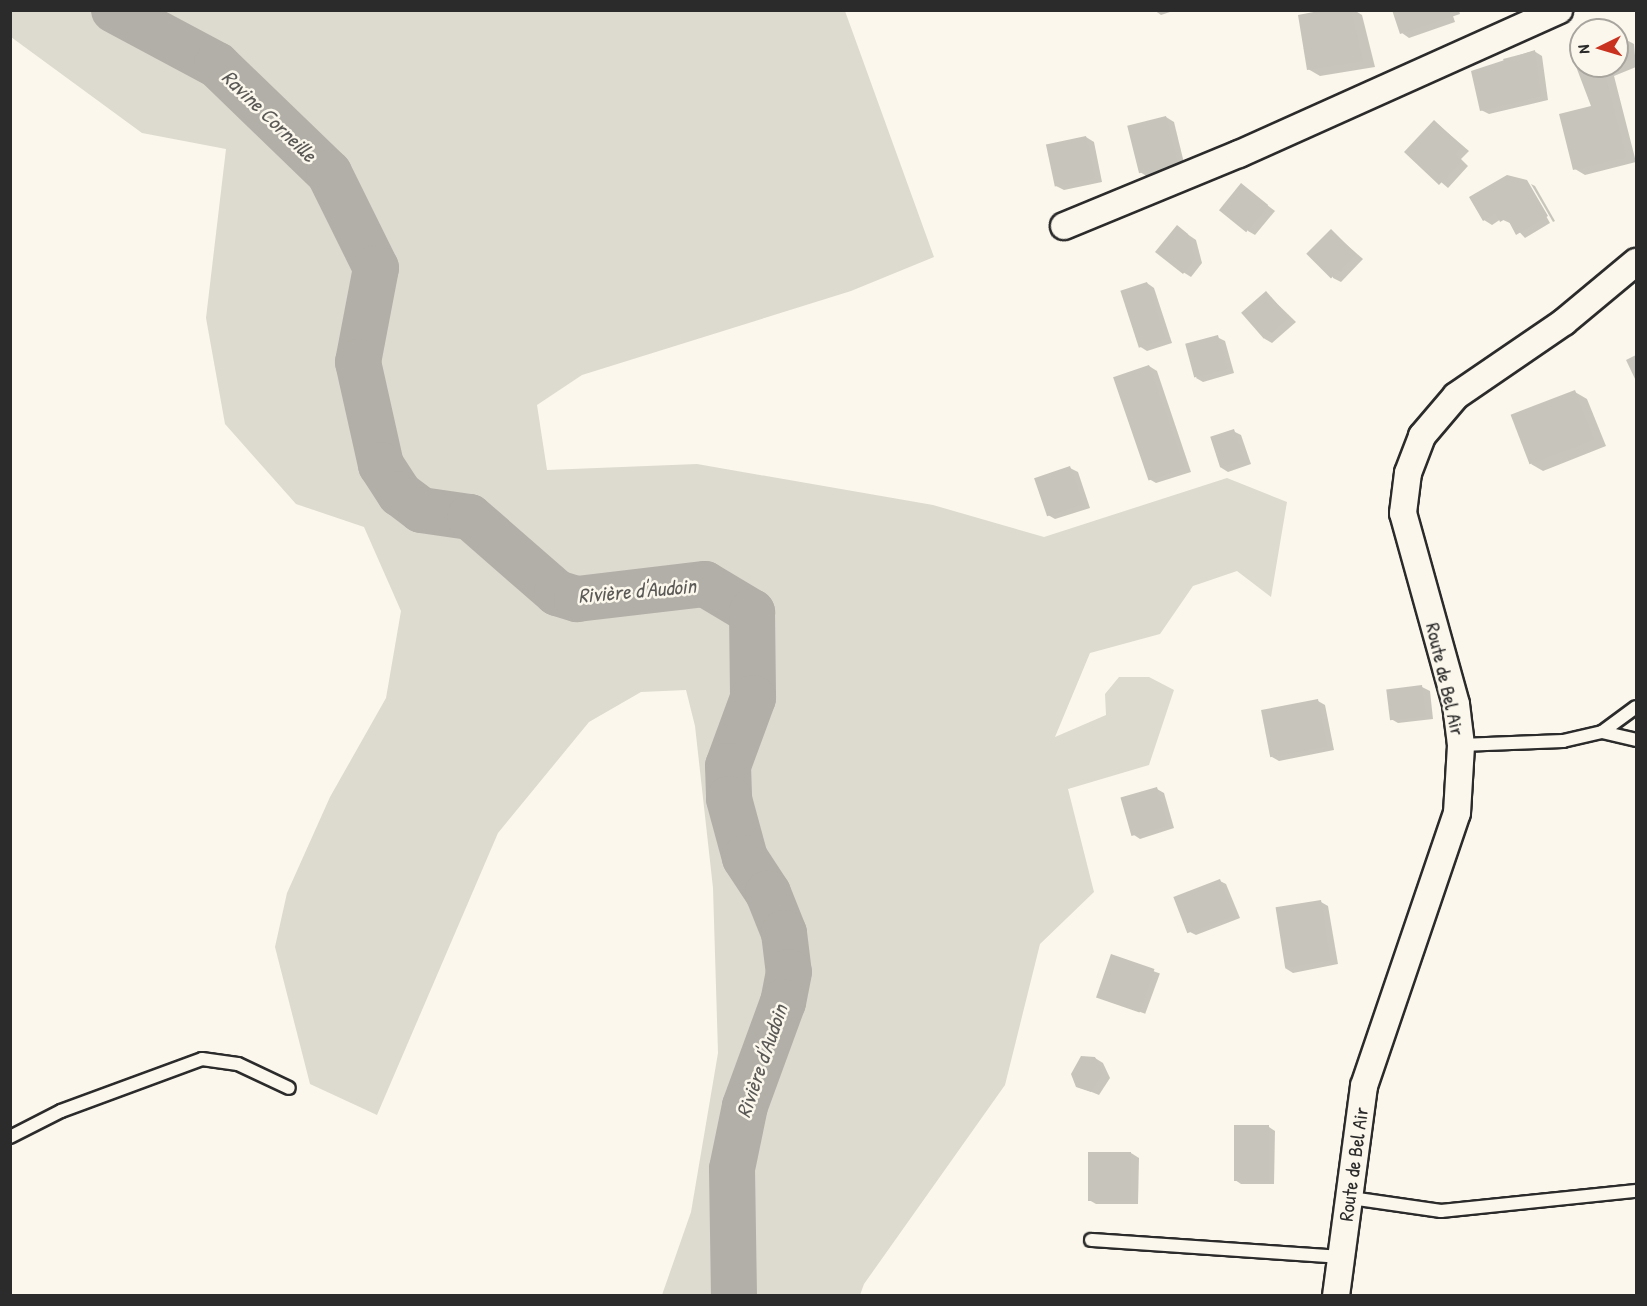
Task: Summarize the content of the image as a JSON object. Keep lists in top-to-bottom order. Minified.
{"streets":{"street":["Route de Bel Air"]},"water":["Ravine Corneille","Rivière d'Audoin"],"north":"left"}
